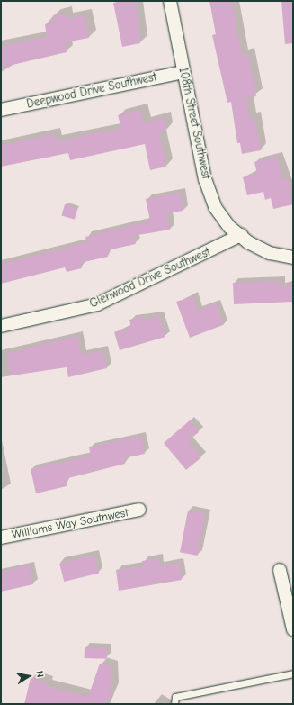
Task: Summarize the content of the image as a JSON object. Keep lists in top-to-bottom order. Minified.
{"streets":{"street":["Deepwood Drive Southwest","108th Street Southwest","Glenwood Drive Southwest","Williams Way Southwest"]},"crossings":[["Deepwood Drive Southwest","108th Street Southwest"],["108th Street Southwest","Glenwood Drive Southwest"]],"north":"right"}
